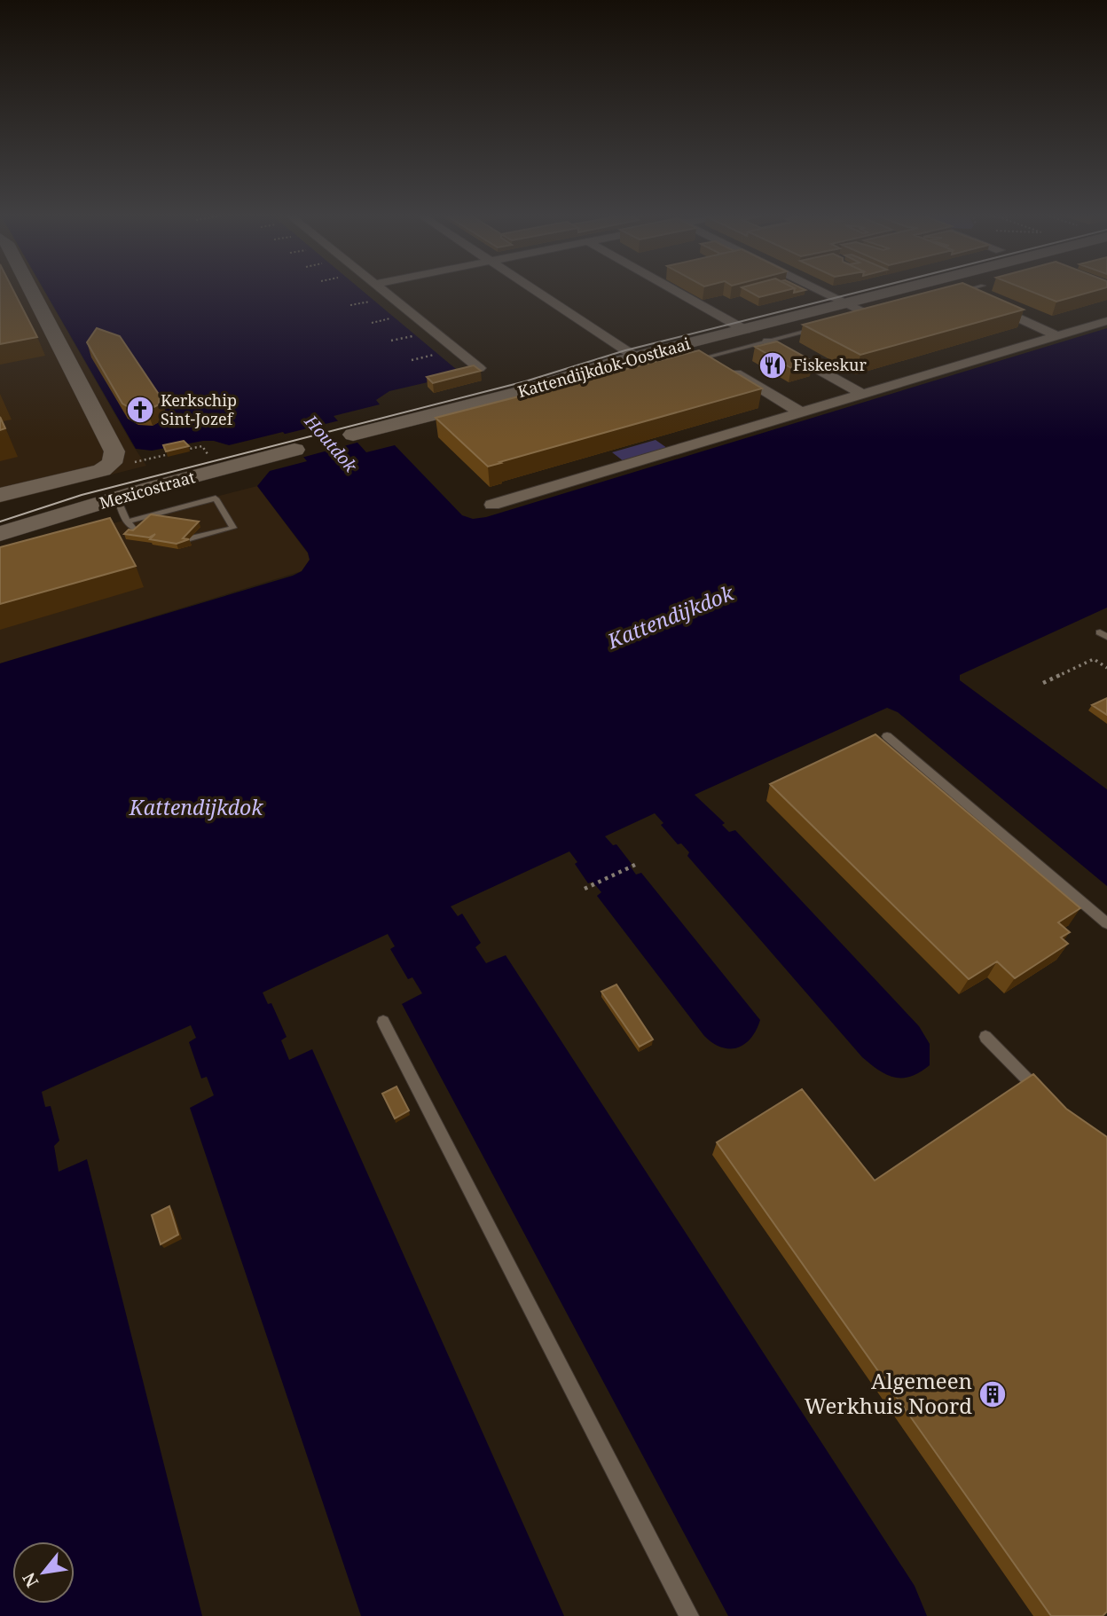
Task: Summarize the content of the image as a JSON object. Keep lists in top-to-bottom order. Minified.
{"streets":{"street":["Kattendijkdok-Oostkaai","Mexicostraat"]},"water":["Houtdok","Kattendijkdok"],"places":{"restaurant":["Fiskeskur"],"church":["Kerkschip Sint-Jozef"],"building":["Algemeen Werkhuis Noord"]},"north":"bottom left"}
